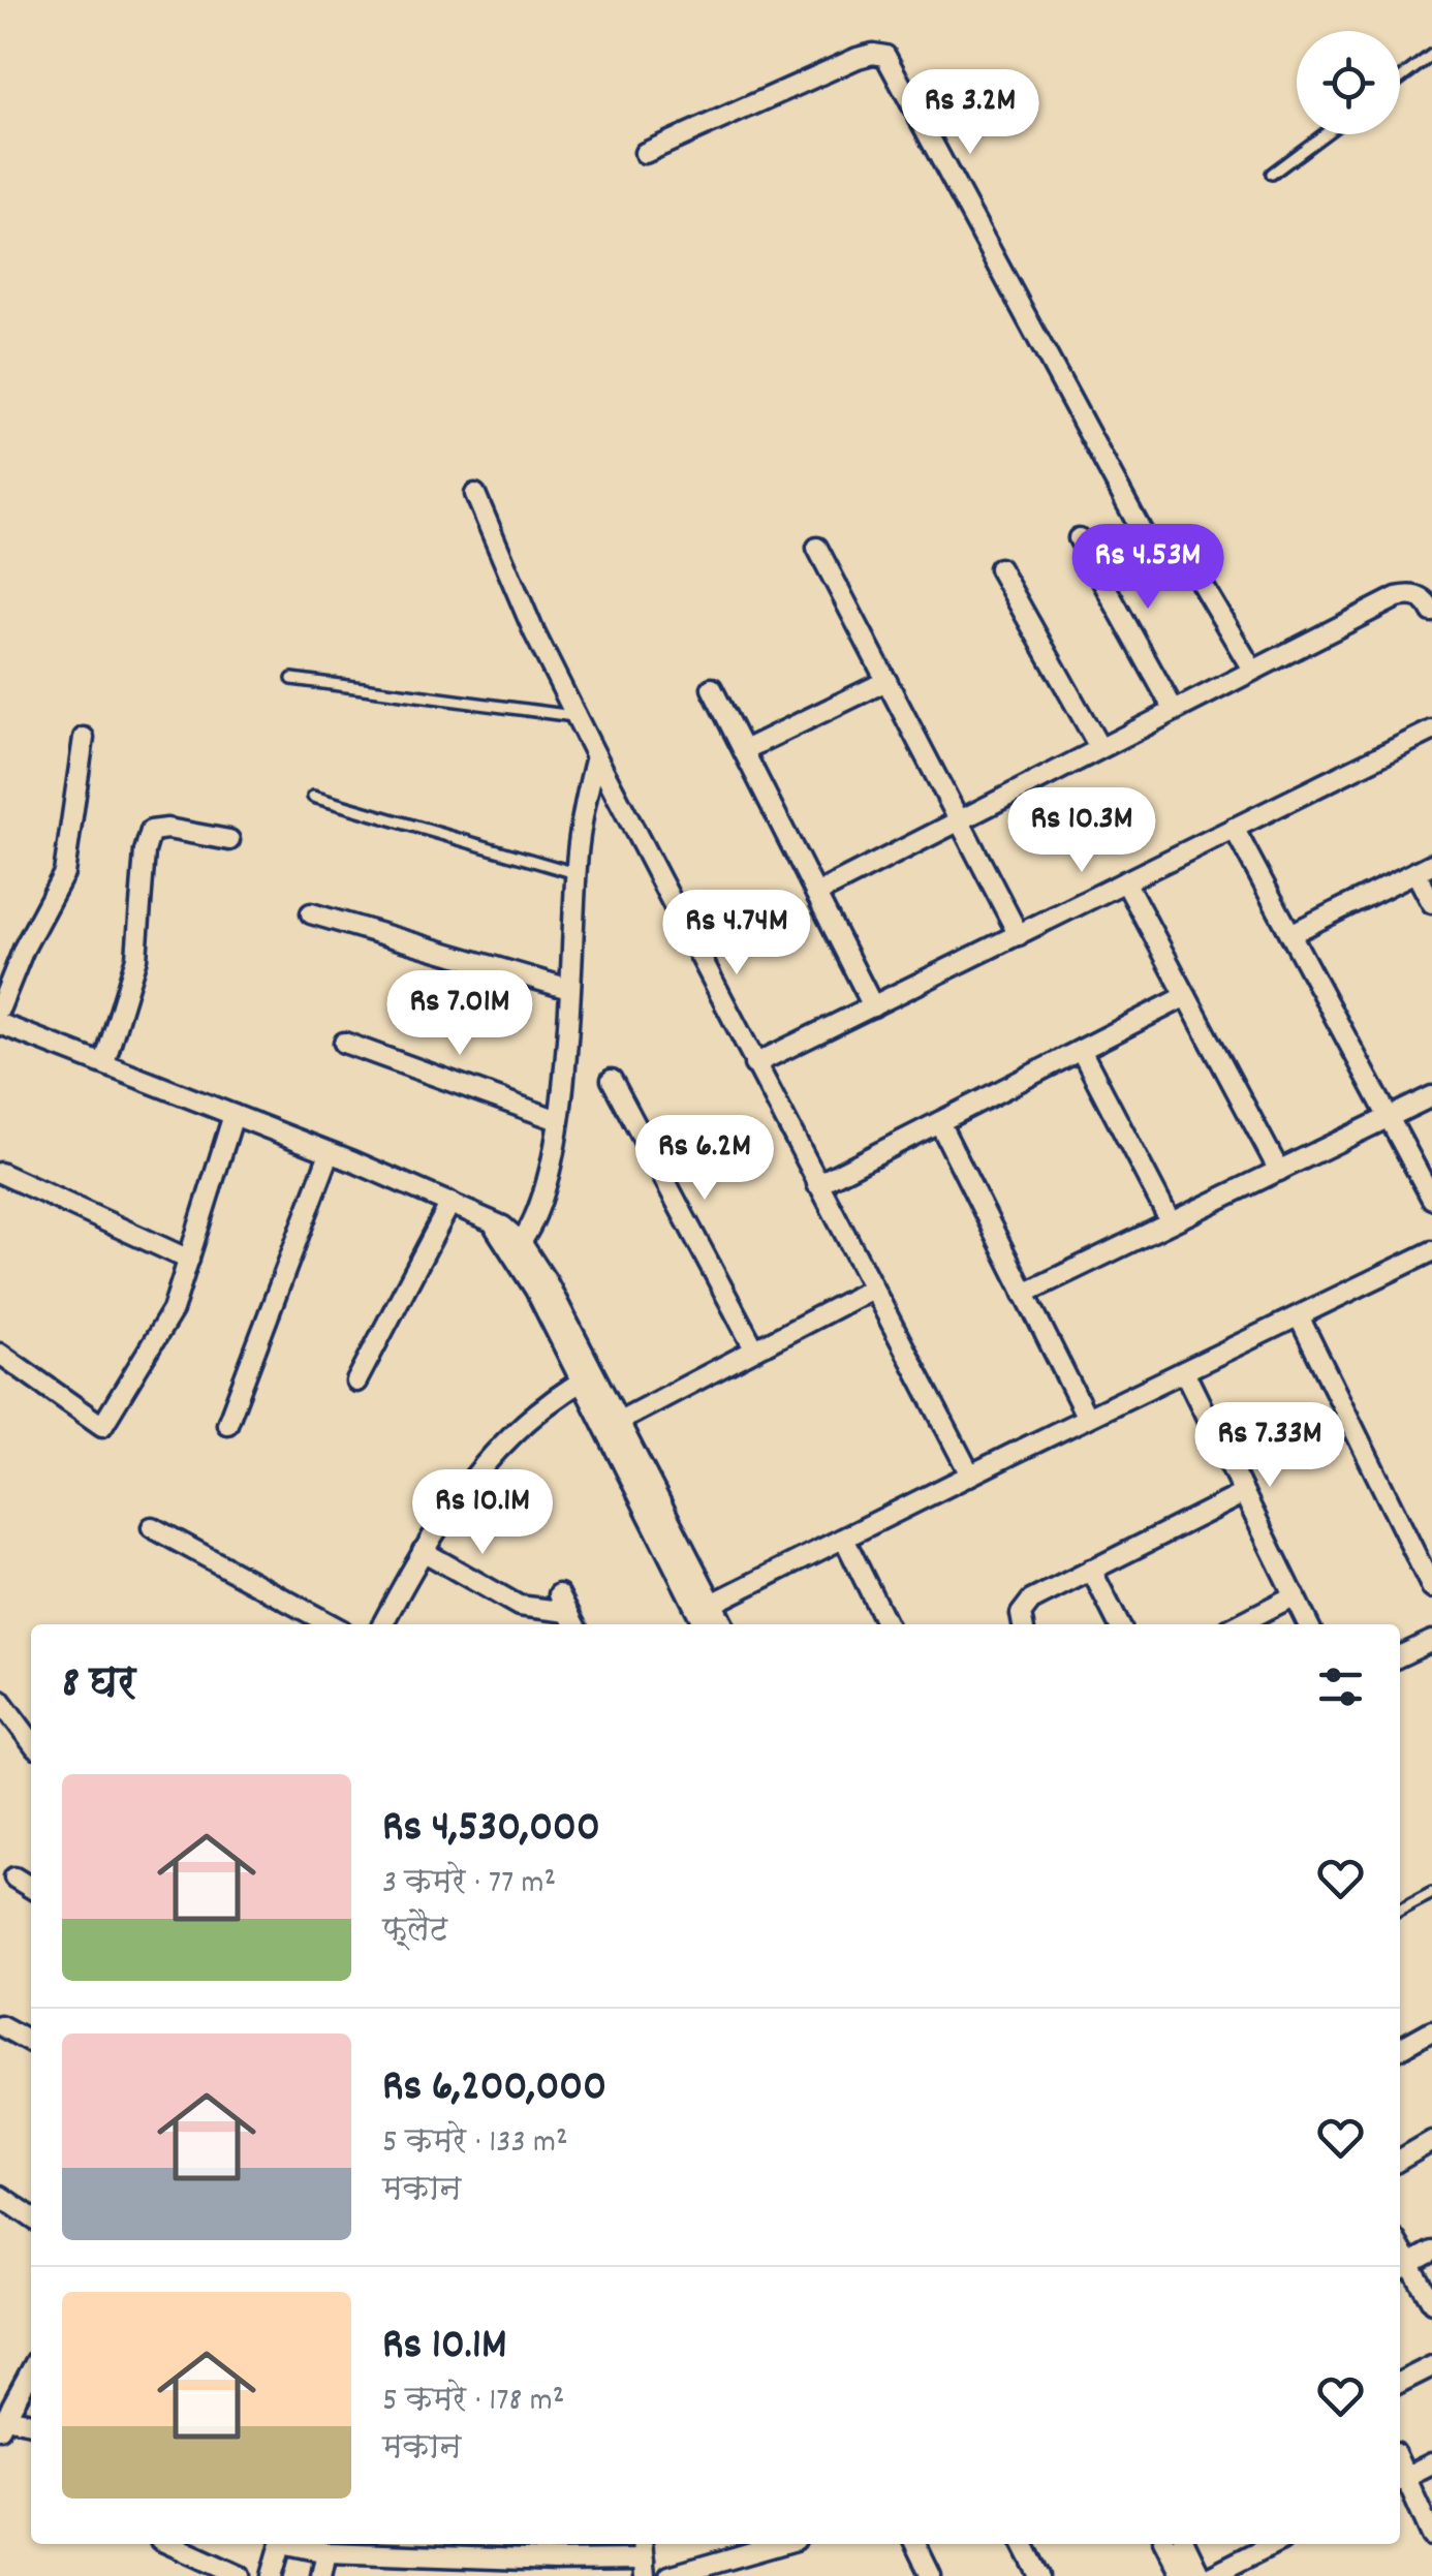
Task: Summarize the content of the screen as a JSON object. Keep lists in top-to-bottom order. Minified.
{"page":{"price":["Rs 3.2M","Rs 4.53M","Rs 10.3M","Rs 4.74M","Rs 7.01M","Rs 6.2M","Rs 7.33M","Rs 10.1M"],"heading":"8 घर","list":[{"name":"Rs 4,530,000","note":"3 कमरे · 77 m² · फ़्लैट"},{"name":"Rs 6,200,000","note":"5 कमरे · 133 m² · मकान"},{"name":"Rs 10.1M","note":"5 कमरे · 178 m² · मकान"}]}}
